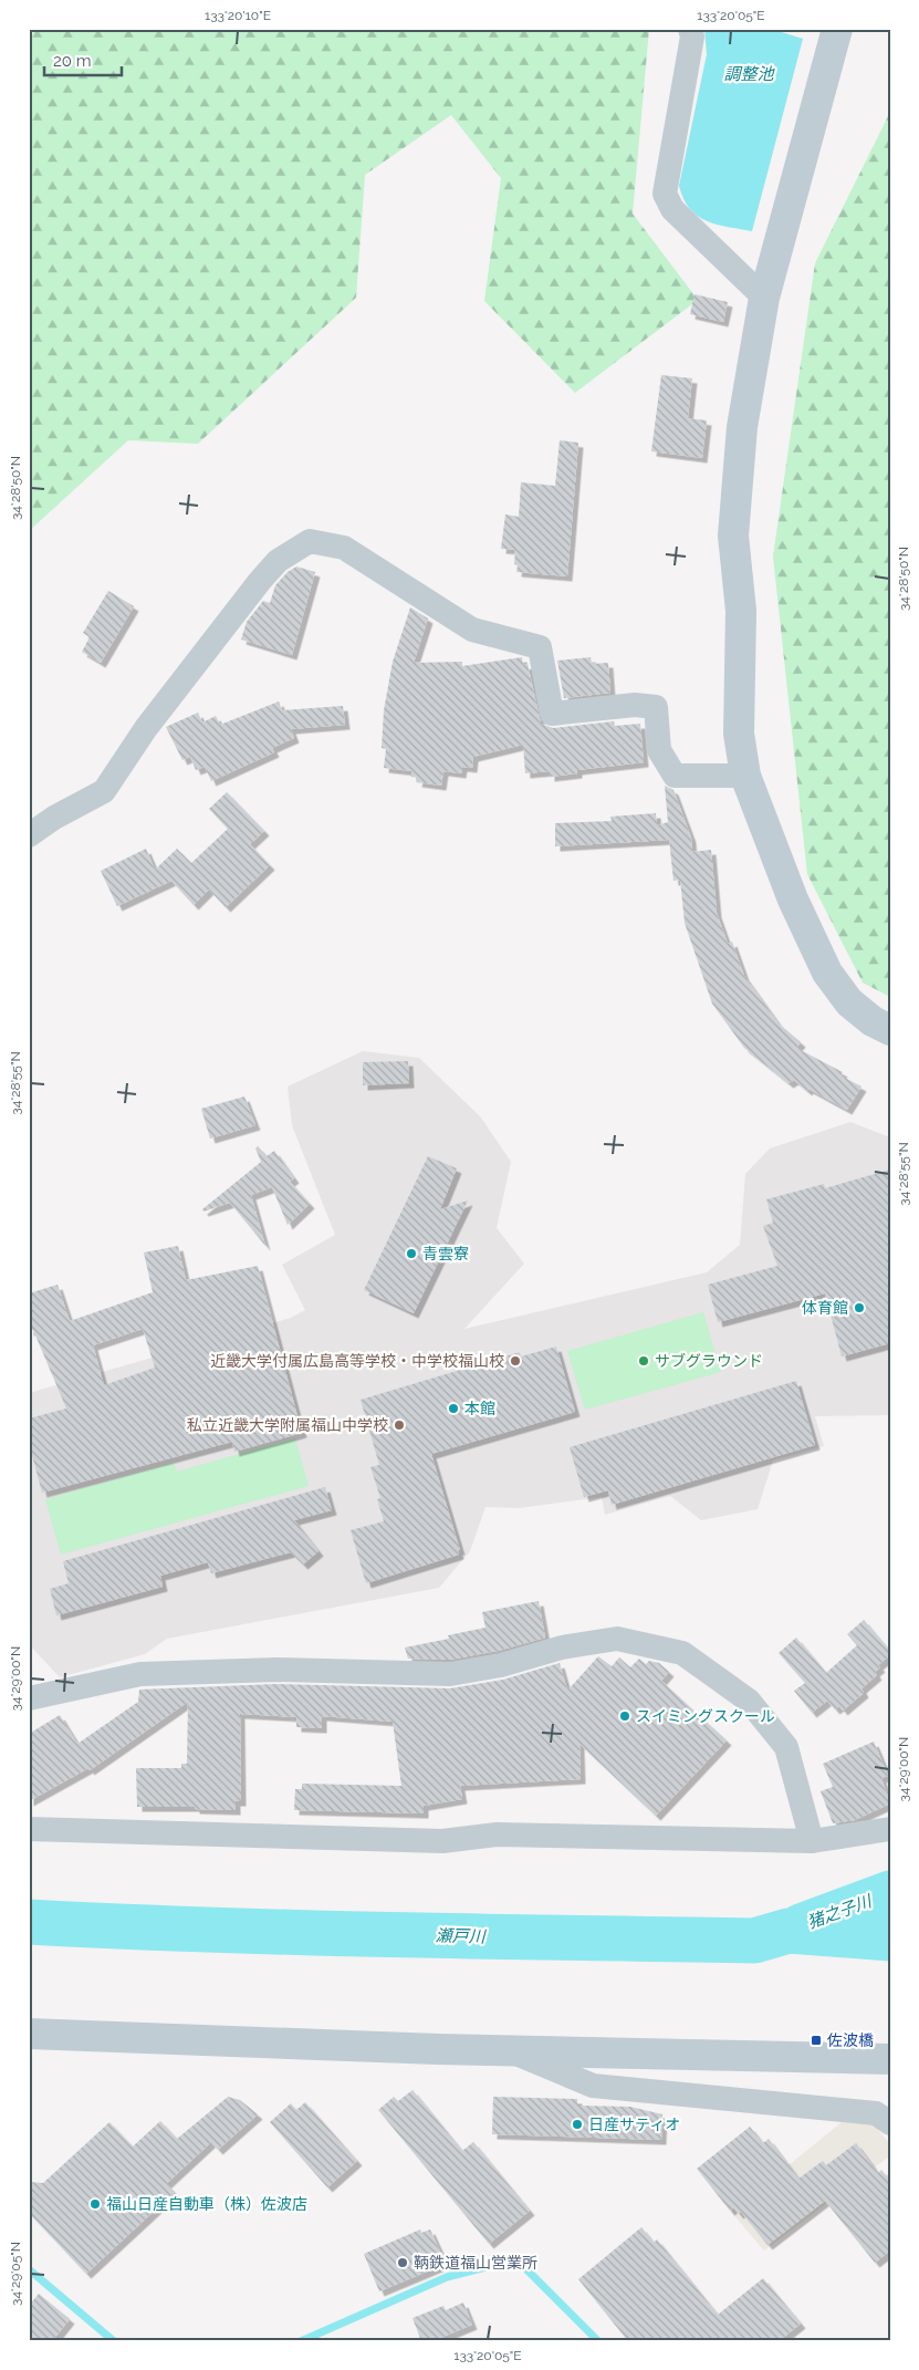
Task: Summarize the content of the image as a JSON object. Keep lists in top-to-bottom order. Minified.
{"water":["調整池","猪之子川","瀬戸川"],"places":{"other":["青雲寮","体育館","近畿大学付属広島高等学校・中学校福山校","サブグラウンド","本館","私立近畿大学附属福山中学校","スイミングスクール","日産サティオ","福山日産自動車（株）佐波店","鞆鉄道福山営業所"],"transit":["佐波橋"]},"scale_bar":"20 m","coordinates":["133°20'10\"E","133°20'05\"E","34°28'50\"N","34°28'55\"N","34°29'00\"N","34°29'05\"N"]}
